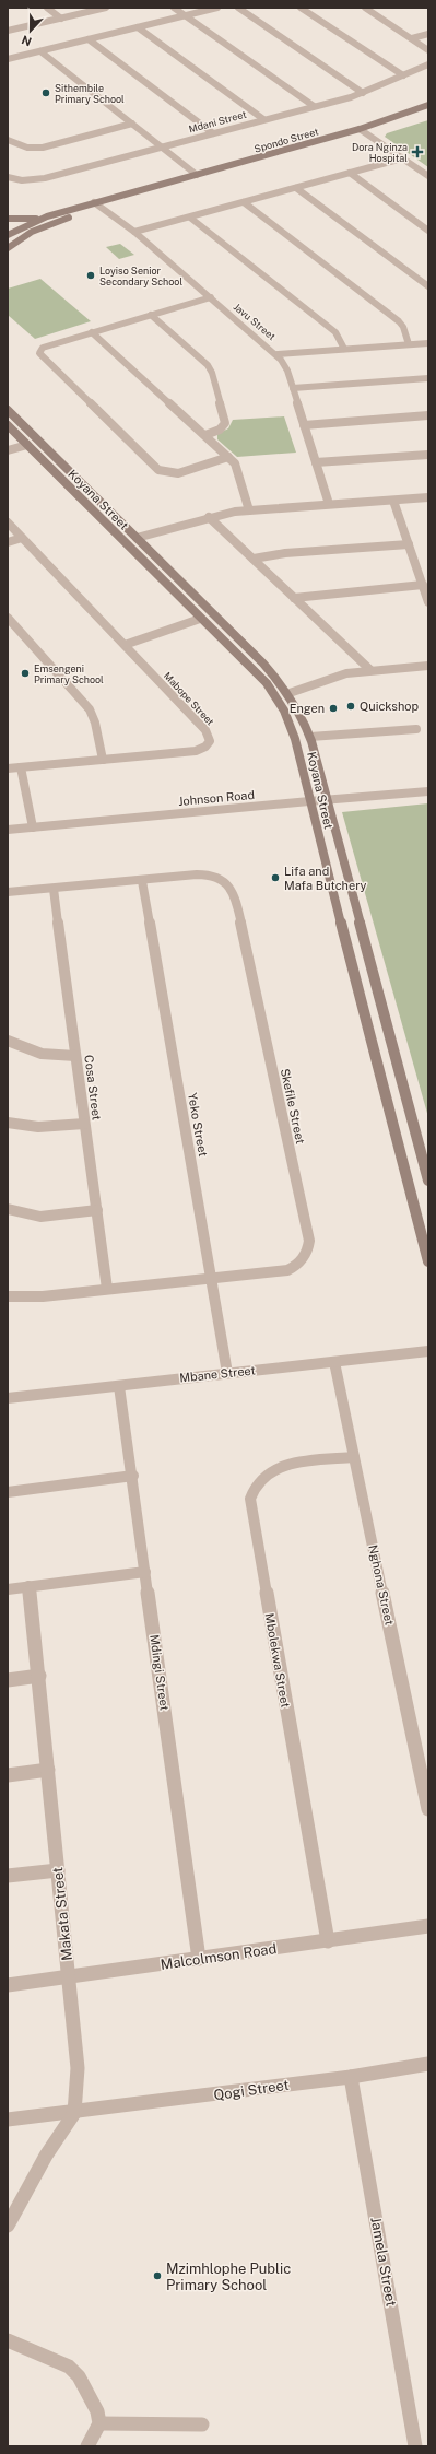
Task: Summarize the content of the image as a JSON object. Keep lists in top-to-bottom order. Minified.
{"streets":{"main road":["Spondo Street","Koyana Street"],"street":["Mdani Street","Javu Street","Mabope Street","Johnson Road","Cosa Street","Skefile Street","Yeko Street","Mbane Street","Nghona Street","Mbolekwa Street","Mdingi Street","Makata Street","Malcolmson Road","Qogi Street","Jamela Street"]},"crossings":[["Spondo Street","Javu Street"],["Koyana Street","Johnson Road"],["Cosa Street","Skefile Street"],["Skefile Street","Yeko Street"],["Yeko Street","Mbane Street"],["Mbane Street","Nghona Street"],["Mbane Street","Mdingi Street"],["Nghona Street","Mbolekwa Street"],["Mbolekwa Street","Malcolmson Road"],["Mdingi Street","Malcolmson Road"],["Makata Street","Malcolmson Road"],["Makata Street","Qogi Street"],["Qogi Street","Jamela Street"]],"places":{"other":["Sithembile Primary School","Loyiso Senior Secondary School","Emsengeni Primary School","Quickshop","Engen","Lifa and Mafa Butchery","Mzimhlophe Public Primary School"],"health":["Dora Nginza Hospital"]},"north":"bottom"}
